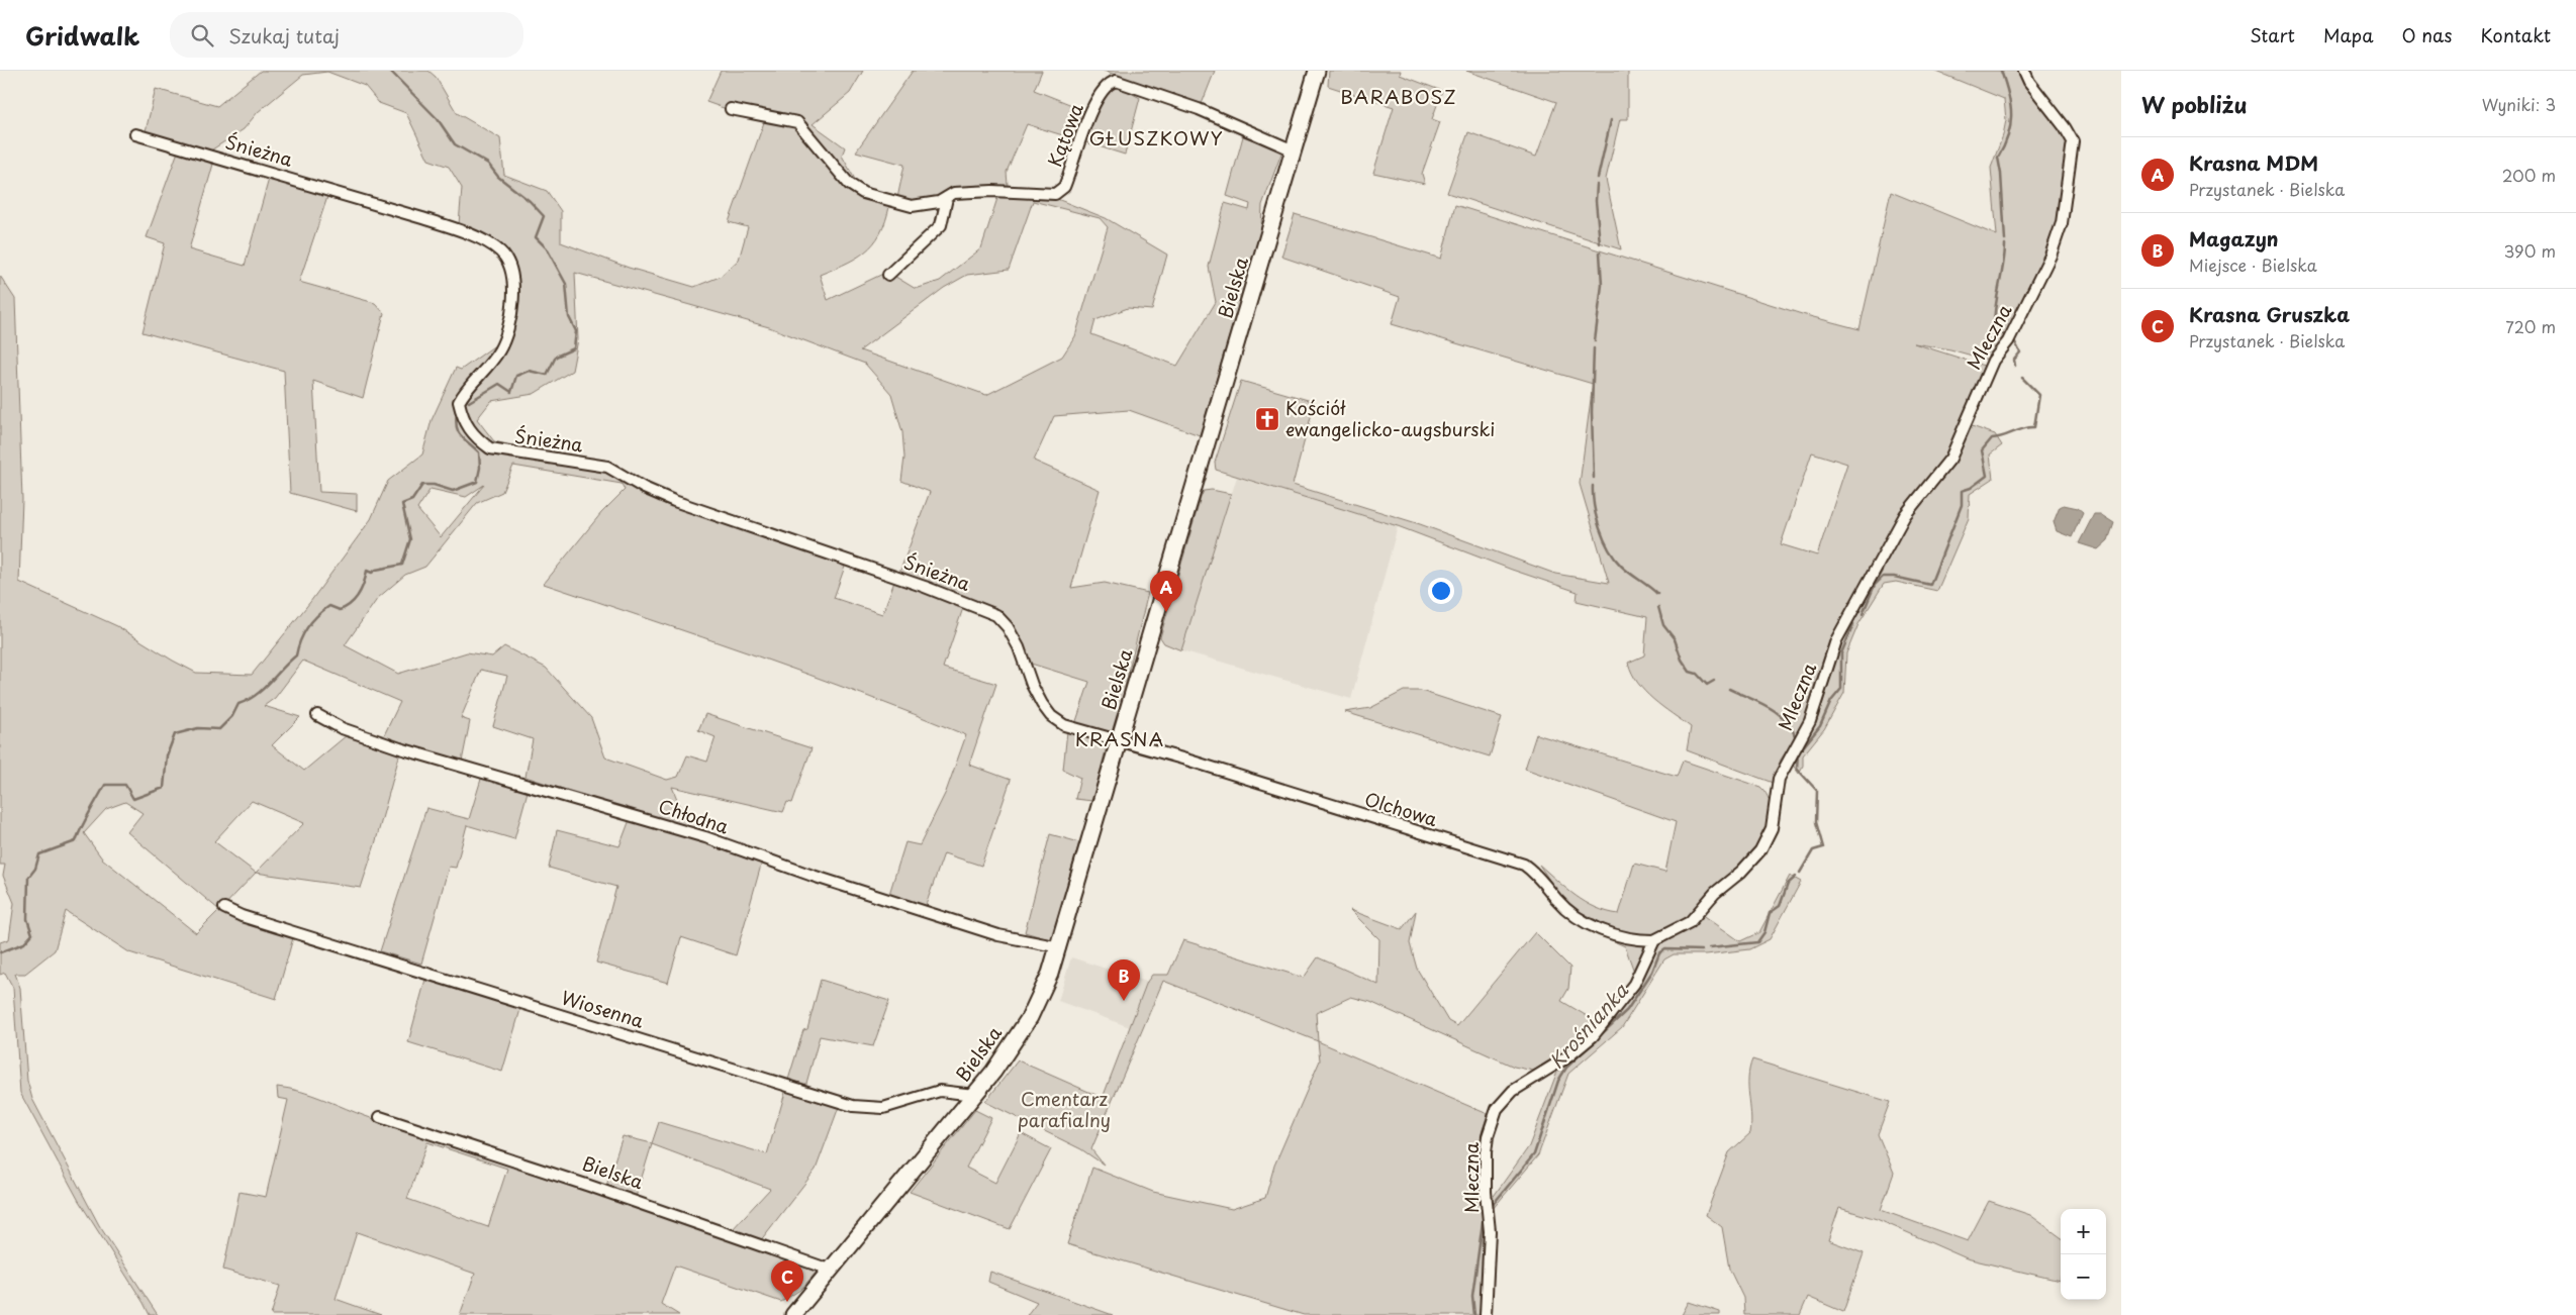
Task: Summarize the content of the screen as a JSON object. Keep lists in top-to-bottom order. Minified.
{"streets":{"street":["Kątowa","Śnieżna","Bielska","Mleczna","Olchowa","Chłodna","Wiosenna"]},"crossings":[["Kątowa","Bielska"],["Śnieżna","Bielska"],["Śnieżna","Olchowa"],["Bielska","Olchowa"],["Bielska","Chłodna"],["Bielska","Wiosenna"],["Mleczna","Olchowa"]],"districts":["BARABOSZ","GŁUSZKOWY","KRASNA"],"water":["Krośnianka"],"parks":["Cmentarz parafialny"],"places":{"church":["Kościół ewangelicko-augsburski"]},"page":{"header":"Gridwalk","search":"Szukaj tutaj","nav":["Start","Mapa","O nas","Kontakt"],"heading":["W pobliżu","Wyniki: 3"],"list":[{"mark":"A","name":"Krasna MDM","note":"Przystanek · Bielska","value":"200 m"},{"mark":"B","name":"Magazyn","note":"Miejsce · Bielska","value":"390 m"},{"mark":"C","name":"Krasna Gruszka","note":"Przystanek · Bielska","value":"720 m"}],"pins":["A","B","C"],"map_buttons":["+","−"]}}
